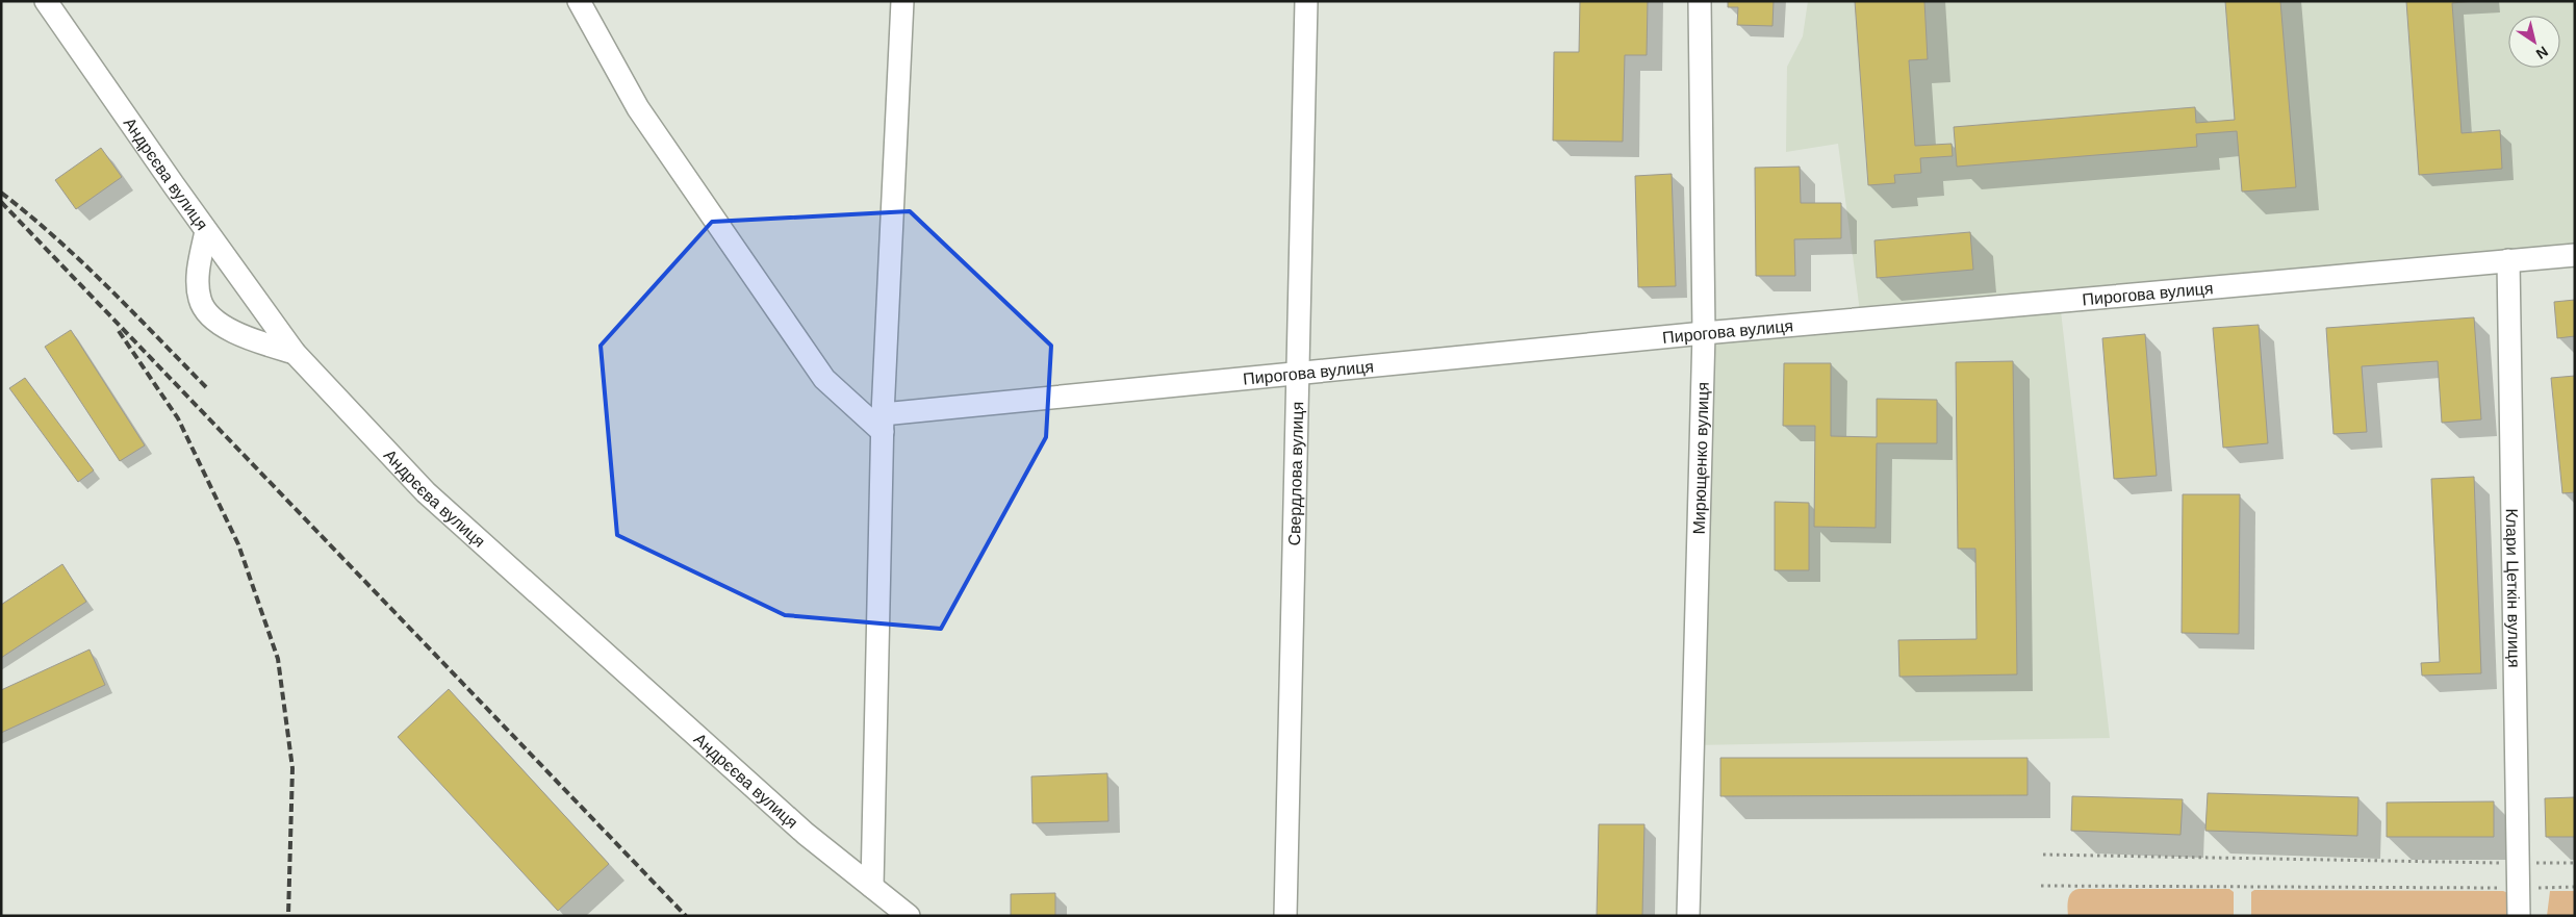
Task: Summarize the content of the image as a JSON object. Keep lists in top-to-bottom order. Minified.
{"streets":{"street":["Андрєєва вулиця","Пирогова вулиця","Мирющенко вулиця","Свердлова вулиця","Клари Цеткін вулиця"]},"crossings":[["Пирогова вулиця","Мирющенко вулиця"],["Пирогова вулиця","Свердлова вулиця"],["Пирогова вулиця","Клари Цеткін вулиця"]],"north":"bottom right"}
